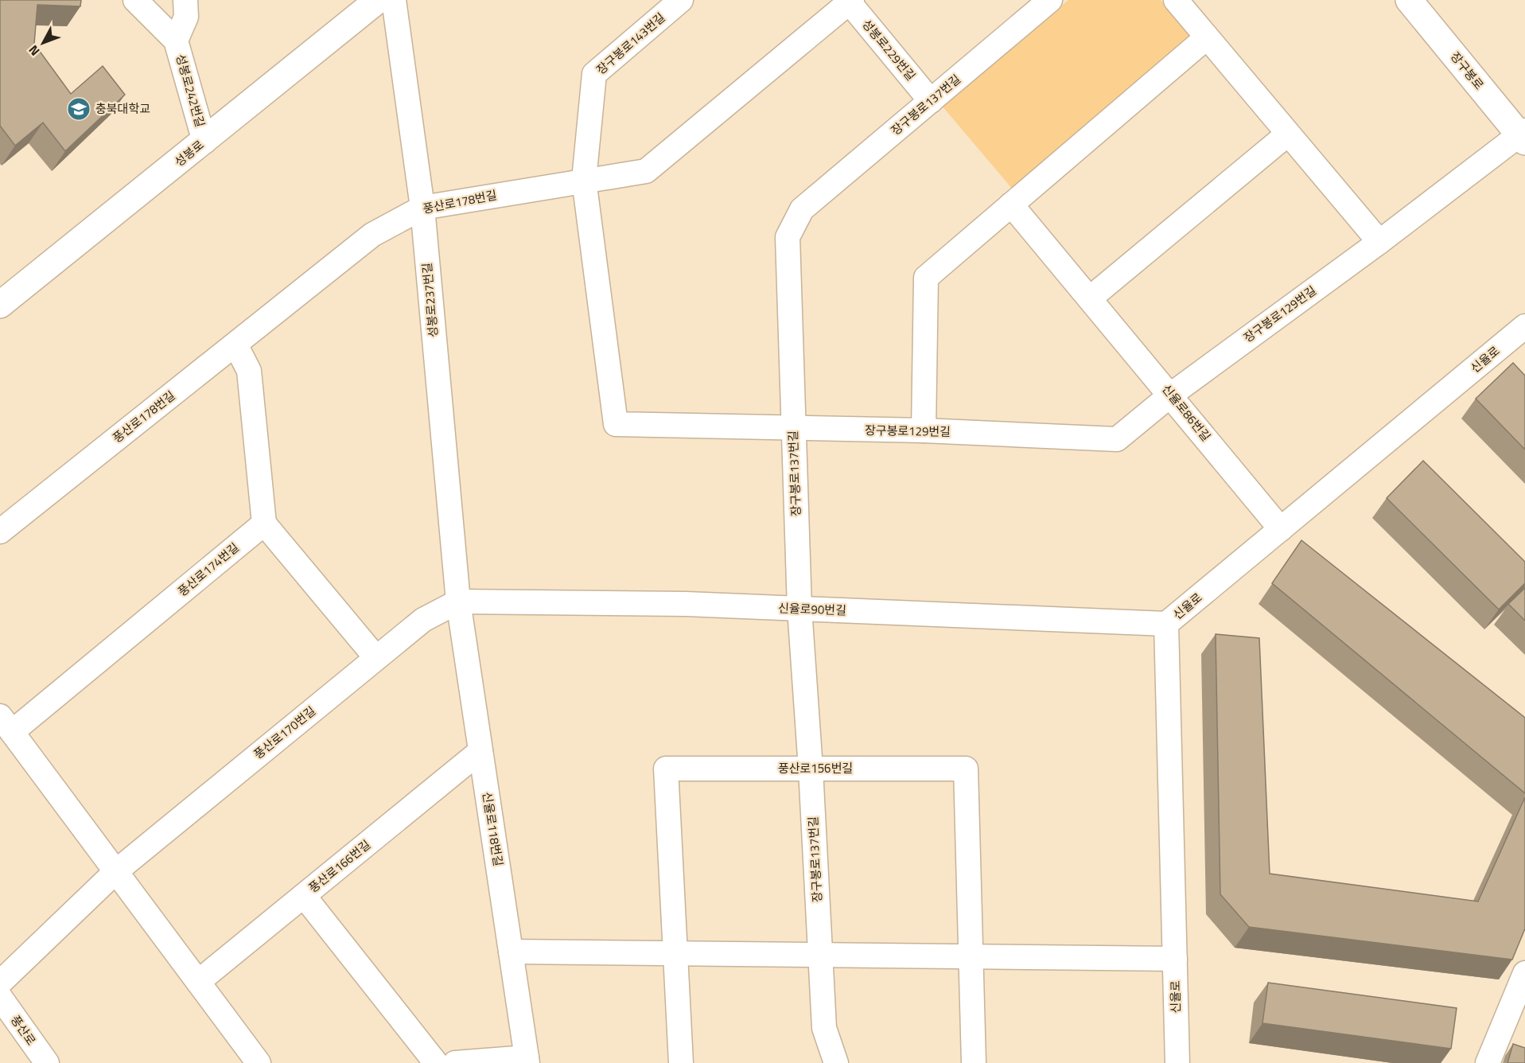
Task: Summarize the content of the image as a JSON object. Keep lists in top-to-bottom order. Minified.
{"streets":{"street":["장구봉로143번길","성봉로229번길","장구봉로","성봉로242번길","장구봉로137번길","성봉로","풍산로178번길","성봉로237번길","장구봉로129번길","신율로","신율로86번길","풍산로174번길","신율로90번길","풍산로170번길","풍산로156번길","신율로118번길","풍산로166번길","풍산로"]},"crossings":[["장구봉로143번길","풍산로178번길"],["장구봉로143번길","장구봉로129번길"],["성봉로229번길","장구봉로137번길"],["성봉로229번길","풍산로178번길"],["장구봉로","장구봉로129번길"],["성봉로242번길","성봉로"],["장구봉로137번길","장구봉로129번길"],["장구봉로137번길","신율로90번길"],["장구봉로137번길","풍산로156번길"],["풍산로178번길","성봉로237번길"],["풍산로178번길","장구봉로129번길"],["성봉로237번길","신율로90번길"],["성봉로237번길","풍산로170번길"],["성봉로237번길","신율로118번길"],["장구봉로129번길","신율로86번길"],["신율로","신율로86번길"],["신율로","신율로90번길"],["신율로90번길","풍산로170번길"],["신율로90번길","신율로118번길"],["풍산로170번길","신율로118번길"],["신율로118번길","풍산로166번길"]],"places":{"school or university":["충북대학교"]},"north":"bottom left"}
